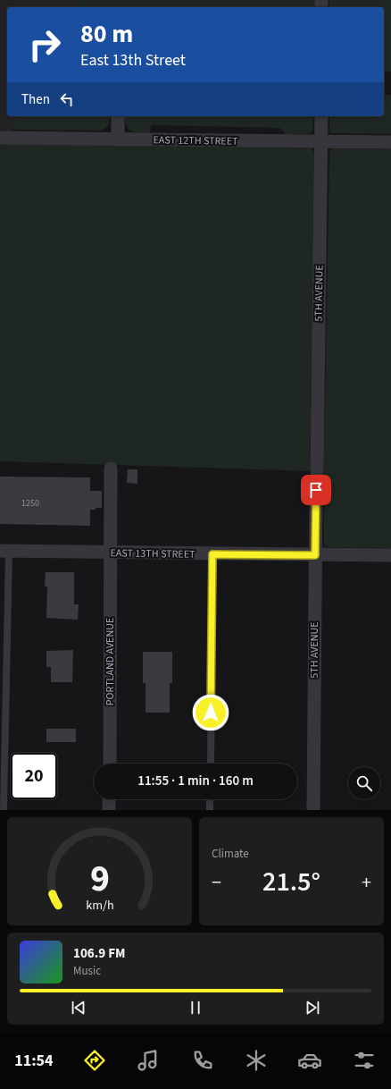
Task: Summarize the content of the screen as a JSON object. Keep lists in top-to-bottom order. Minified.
{"streets":{"street":["EAST 12TH STREET","5TH AVENUE","EAST 13TH STREET","PORTLAND AVENUE"]},"crossings":[["EAST 12TH STREET","5TH AVENUE"],["5TH AVENUE","EAST 13TH STREET"],["EAST 13TH STREET","PORTLAND AVENUE"]],"house_numbers":["1250"],"page":{"turn":["80 m","East 13th Street"],"then":"Then","limit":"20","trip":"11:55 · 1 min · 160 m","tile":"Climate","heat":["−","21.5°","+"],"song":["106.9 FM","Music"],"tabs":"11:54","gauge":["9","km/h"]}}
